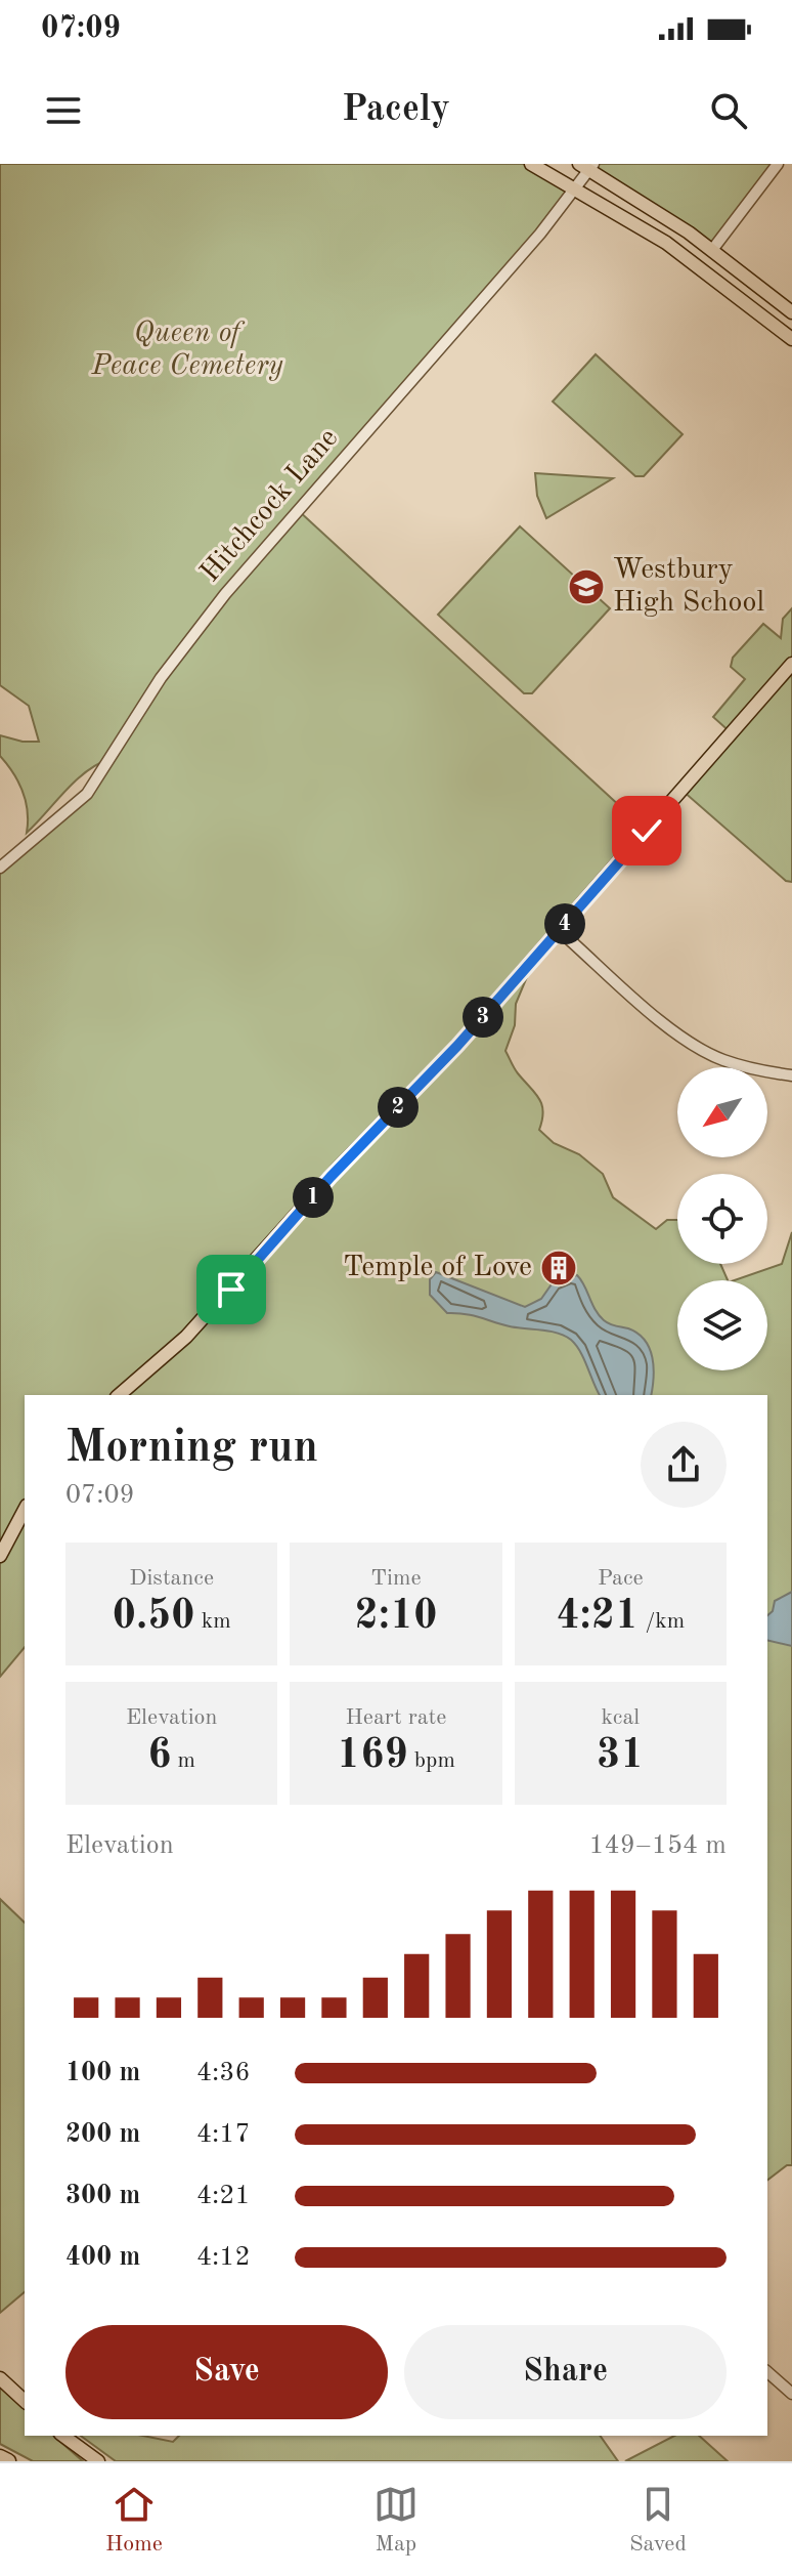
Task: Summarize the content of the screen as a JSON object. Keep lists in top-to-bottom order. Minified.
{"streets":{"street":["Hitchcock Lane"]},"parks":["Queen of Peace Cemetery"],"places":{"school or university":["Westbury High School"],"building":["Temple of Love"]},"north":"bottom left","page":{"status":"07:09","header":"Pacely","pins":["4","3","2","1"],"heading":["Morning run","07:09"],"stats":[["Distance","0.50 km"],["Time","2:10"],["Pace","4:21 /km"],["Elevation","6 m"],["Heart rate","169 bpm"],["kcal","31"]],"chart":["Elevation","149–154 m"],"list":[{"name":"100 m","note":"4:36"},{"name":"200 m","note":"4:17"},{"name":"300 m","note":"4:21"},{"name":"400 m","note":"4:12"}],"buttons":["Save","Share"],"tabs":["Home","Map","Saved"]}}
